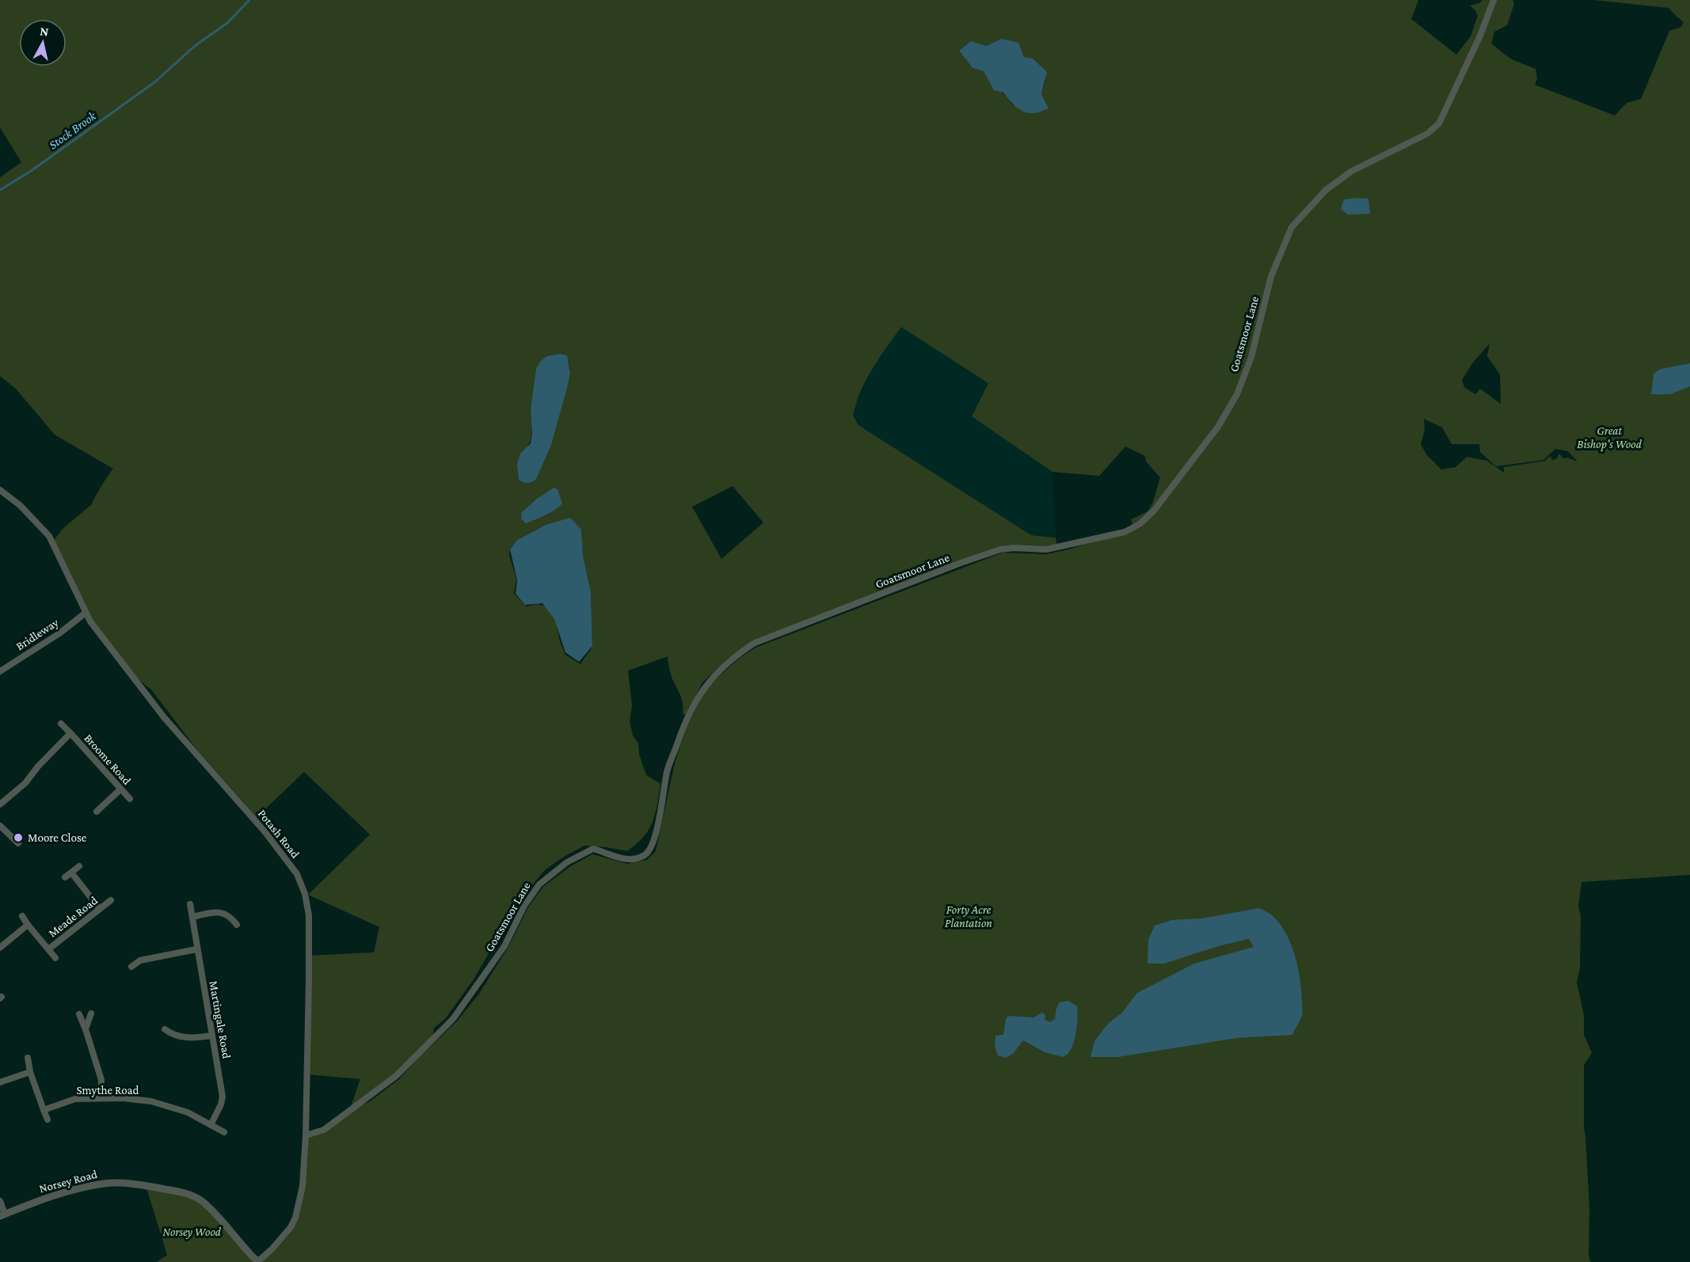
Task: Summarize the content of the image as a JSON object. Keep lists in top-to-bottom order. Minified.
{"streets":{"street":["Goatsmoor Lane","Bridleway","Broome Road","Potash Road","Meade Road","Martingale Road","Smythe Road","Norsey Road"]},"crossings":[["Goatsmoor Lane","Potash Road"],["Bridleway","Potash Road"],["Potash Road","Norsey Road"],["Martingale Road","Smythe Road"]],"water":["Stock Brook"],"parks":["Great Bishop's Wood","Forty Acre Plantation","Norsey Wood"],"places":["Moore Close"],"north":"top"}
